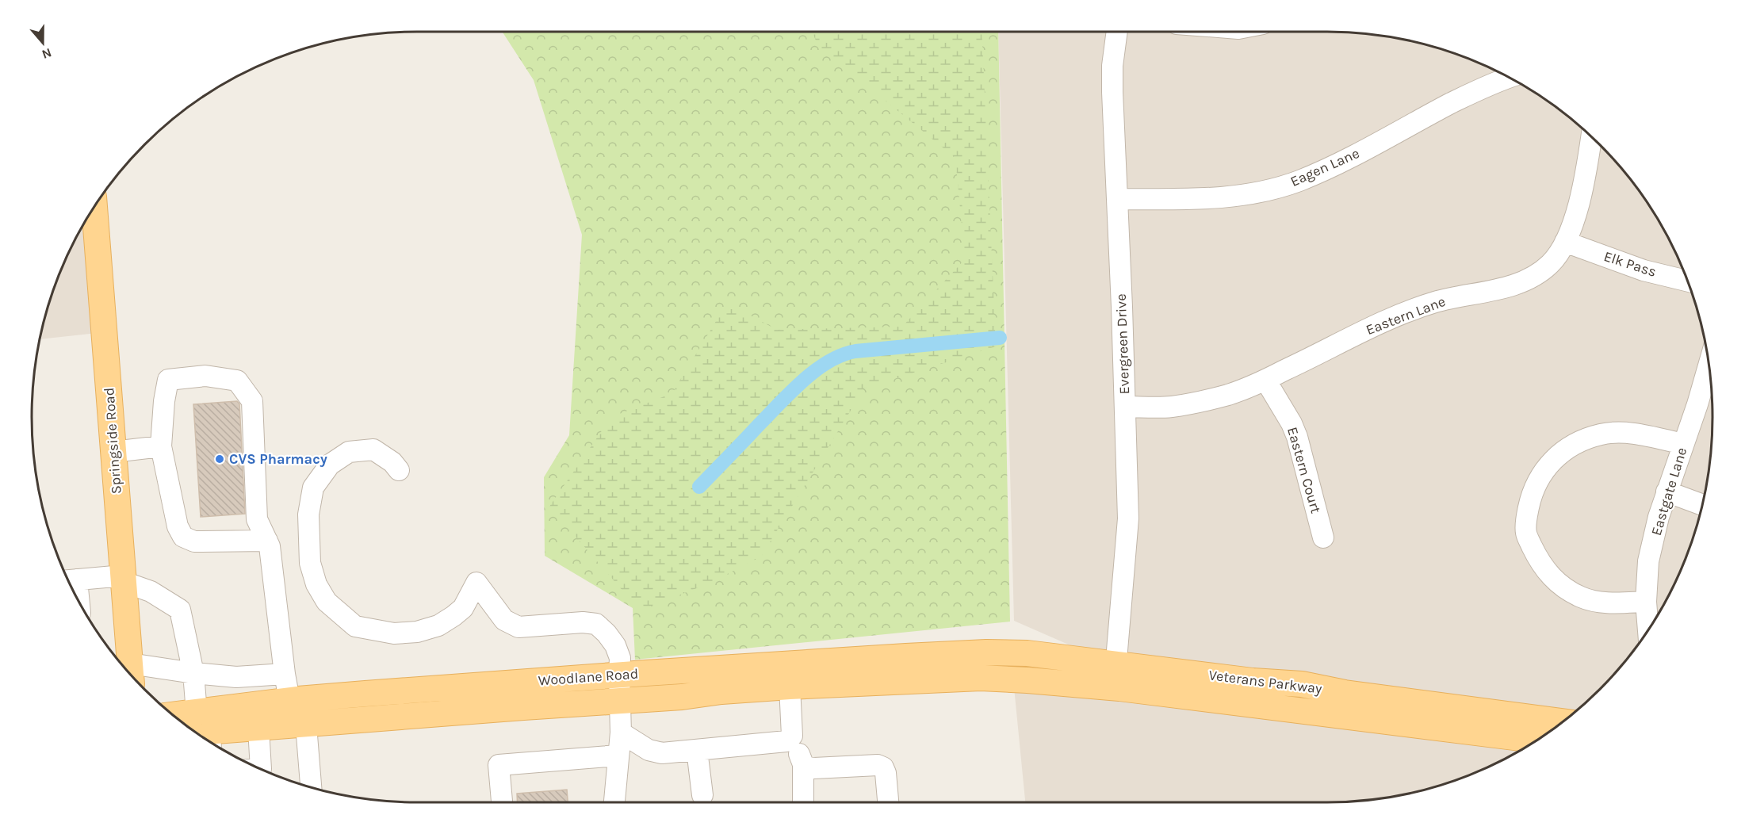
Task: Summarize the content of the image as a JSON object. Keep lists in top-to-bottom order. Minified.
{"streets":{"main road":["Springside Road","Woodlane Road","Veterans Parkway"],"street":["Eagen Lane","Elk Pass","Eastern Lane","Evergreen Drive","Eastern Court","Eastgate Lane"]},"crossings":[["Eagen Lane","Evergreen Drive"],["Elk Pass","Eastern Lane"],["Eastern Lane","Evergreen Drive"],["Eastern Lane","Eastern Court"],["Evergreen Drive","Veterans Parkway"],["Woodlane Road","Veterans Parkway"]],"places":["CVS Pharmacy"],"north":"bottom"}
